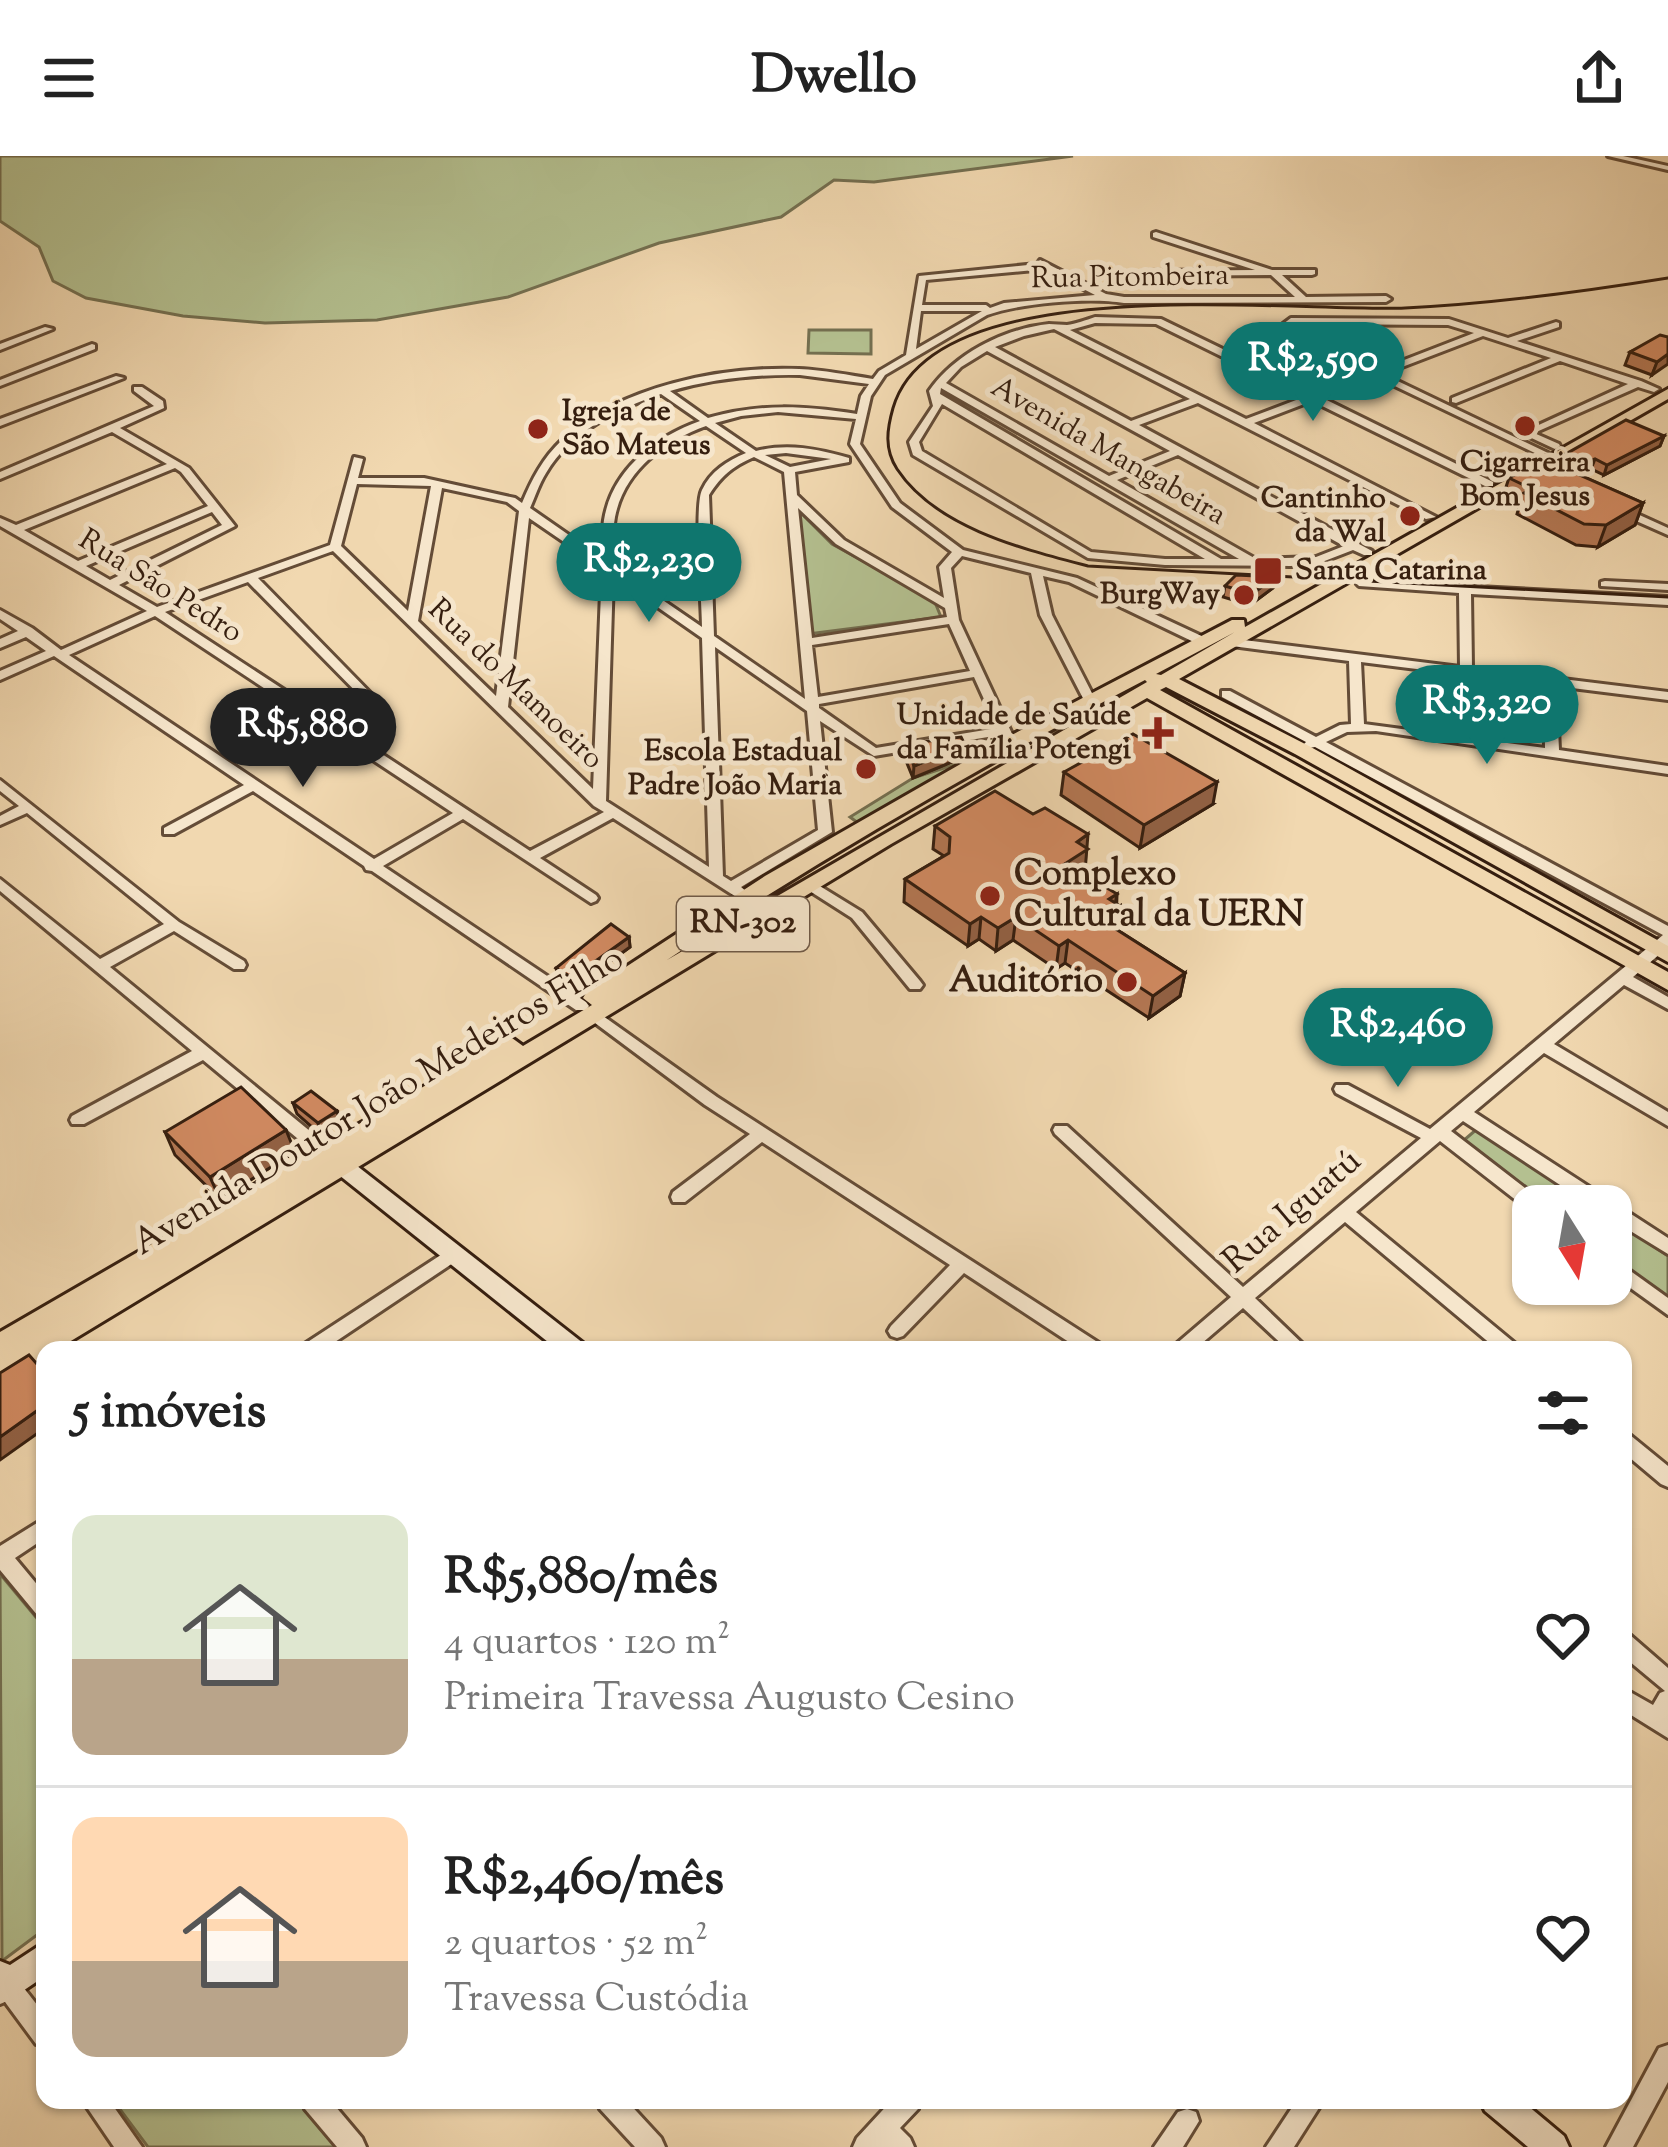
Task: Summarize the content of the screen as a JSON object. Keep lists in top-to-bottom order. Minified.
{"streets":{"main road":["RN-302","Avenida Doutor João Medeiros Filho"],"street":["Rua Pitombeira","Avenida Mangabeira","Rua São Pedro","Rua do Mamoeiro","Rua Iguatú"]},"crossings":[["Rua do Mamoeiro","Avenida Doutor João Medeiros Filho"]],"places":{"other":["Cigarreira Bom Jesus","Igreja de São Mateus","Cantinho da Wal","BurgWay","Escola Estadual Padre João Maria","Complexo Cultural da UERN","Auditório"],"transit":["Santa Catarina"],"health":["Unidade de Saúde da Família Potengi"]},"north":"bottom","page":{"header":"Dwello","price":["R$2,590","R$2,230","R$3,320","R$5,880","R$2,460"],"heading":"5 imóveis","list":[{"name":"R$5,880/mês","note":"4 quartos · 120 m² · Primeira Travessa Augusto Cesino"},{"name":"R$2,460/mês","note":"2 quartos · 52 m² · Travessa Custódia"}]}}
